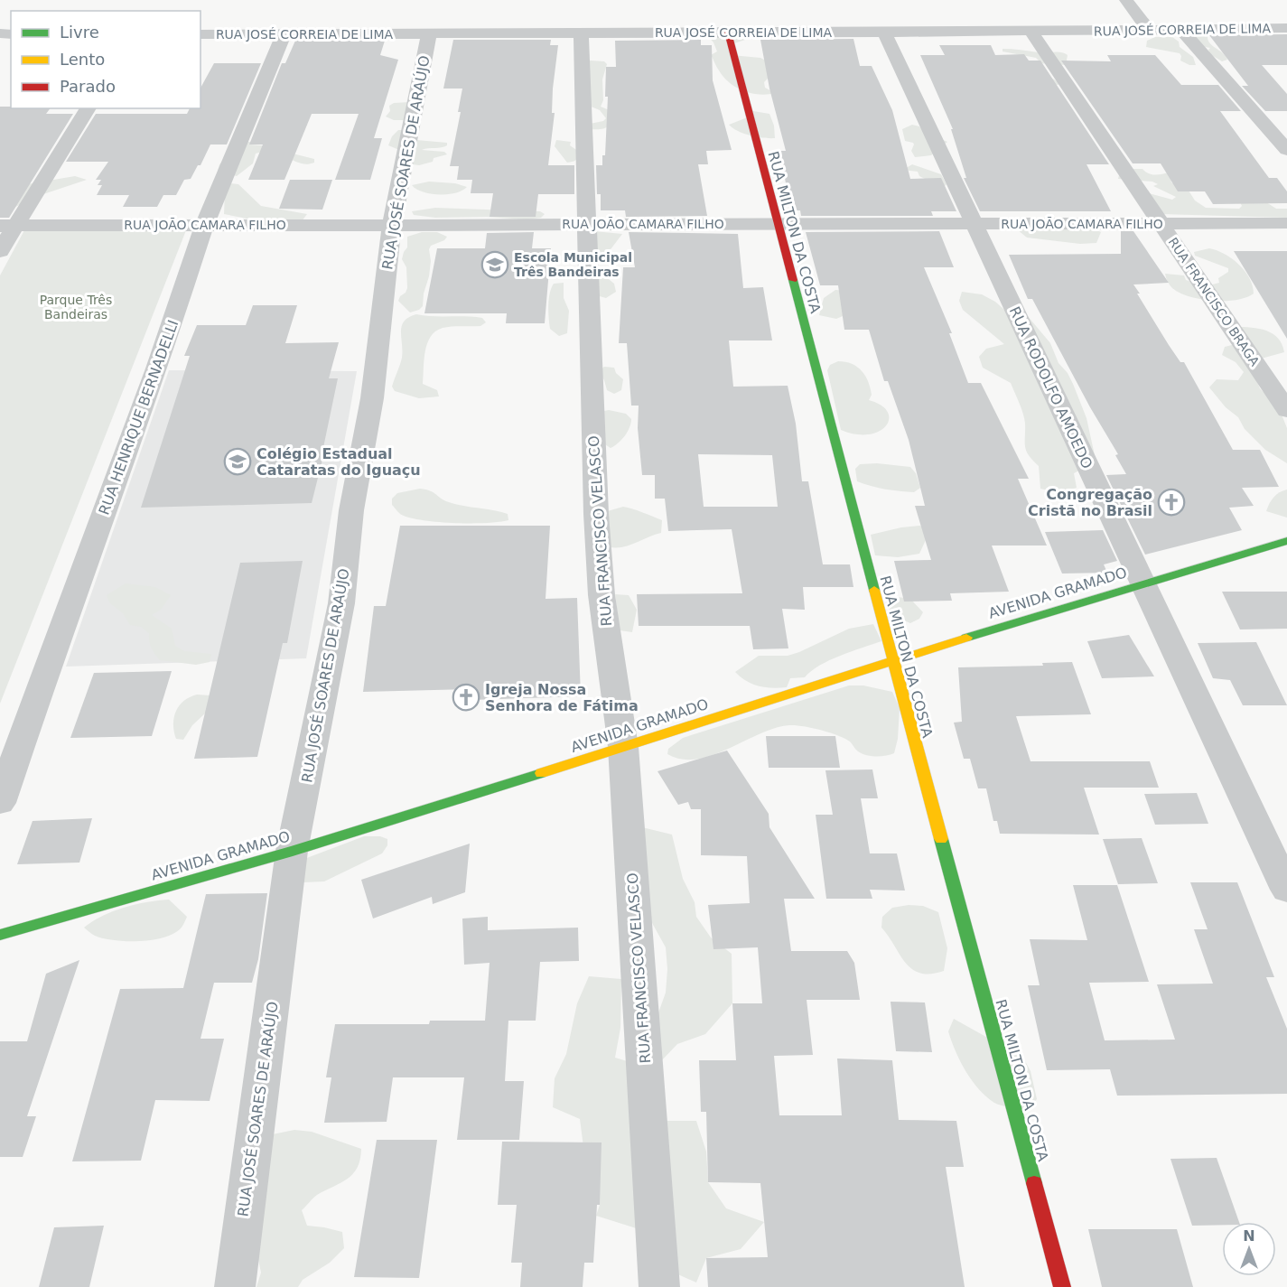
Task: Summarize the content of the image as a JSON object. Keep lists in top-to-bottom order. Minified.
{"streets":{"street":["RUA JOSÉ CORREIA DE LIMA","RUA JOSÉ SOARES DE ARAÚJO","RUA JOÃO CAMARA FILHO","RUA MILTON DA COSTA","RUA FRANCISCO BRAGA","RUA RODOLFO AMOEDO","RUA HENRIQUE BERNADELLI","RUA FRANCISCO VELASCO","AVENIDA GRAMADO"]},"crossings":[["RUA JOSÉ CORREIA DE LIMA","RUA JOSÉ SOARES DE ARAÚJO"],["RUA JOSÉ CORREIA DE LIMA","RUA MILTON DA COSTA"],["RUA JOSÉ CORREIA DE LIMA","RUA FRANCISCO BRAGA"],["RUA JOSÉ CORREIA DE LIMA","RUA RODOLFO AMOEDO"],["RUA JOSÉ CORREIA DE LIMA","RUA HENRIQUE BERNADELLI"],["RUA JOSÉ CORREIA DE LIMA","RUA FRANCISCO VELASCO"],["RUA JOSÉ SOARES DE ARAÚJO","RUA JOÃO CAMARA FILHO"],["RUA JOSÉ SOARES DE ARAÚJO","AVENIDA GRAMADO"],["RUA JOÃO CAMARA FILHO","RUA MILTON DA COSTA"],["RUA JOÃO CAMARA FILHO","RUA FRANCISCO BRAGA"],["RUA JOÃO CAMARA FILHO","RUA RODOLFO AMOEDO"],["RUA JOÃO CAMARA FILHO","RUA HENRIQUE BERNADELLI"],["RUA JOÃO CAMARA FILHO","RUA FRANCISCO VELASCO"],["RUA MILTON DA COSTA","AVENIDA GRAMADO"],["RUA RODOLFO AMOEDO","AVENIDA GRAMADO"],["RUA FRANCISCO VELASCO","AVENIDA GRAMADO"]],"parks":["Parque Três Bandeiras"],"places":{"school or university":["Escola Municipal Três Bandeiras","Colégio Estadual Cataratas do Iguaçu"],"church":["Congregação Cristã no Brasil","Igreja Nossa Senhora de Fátima"]},"legend":["Livre","Lento","Parado"],"north":"top"}
